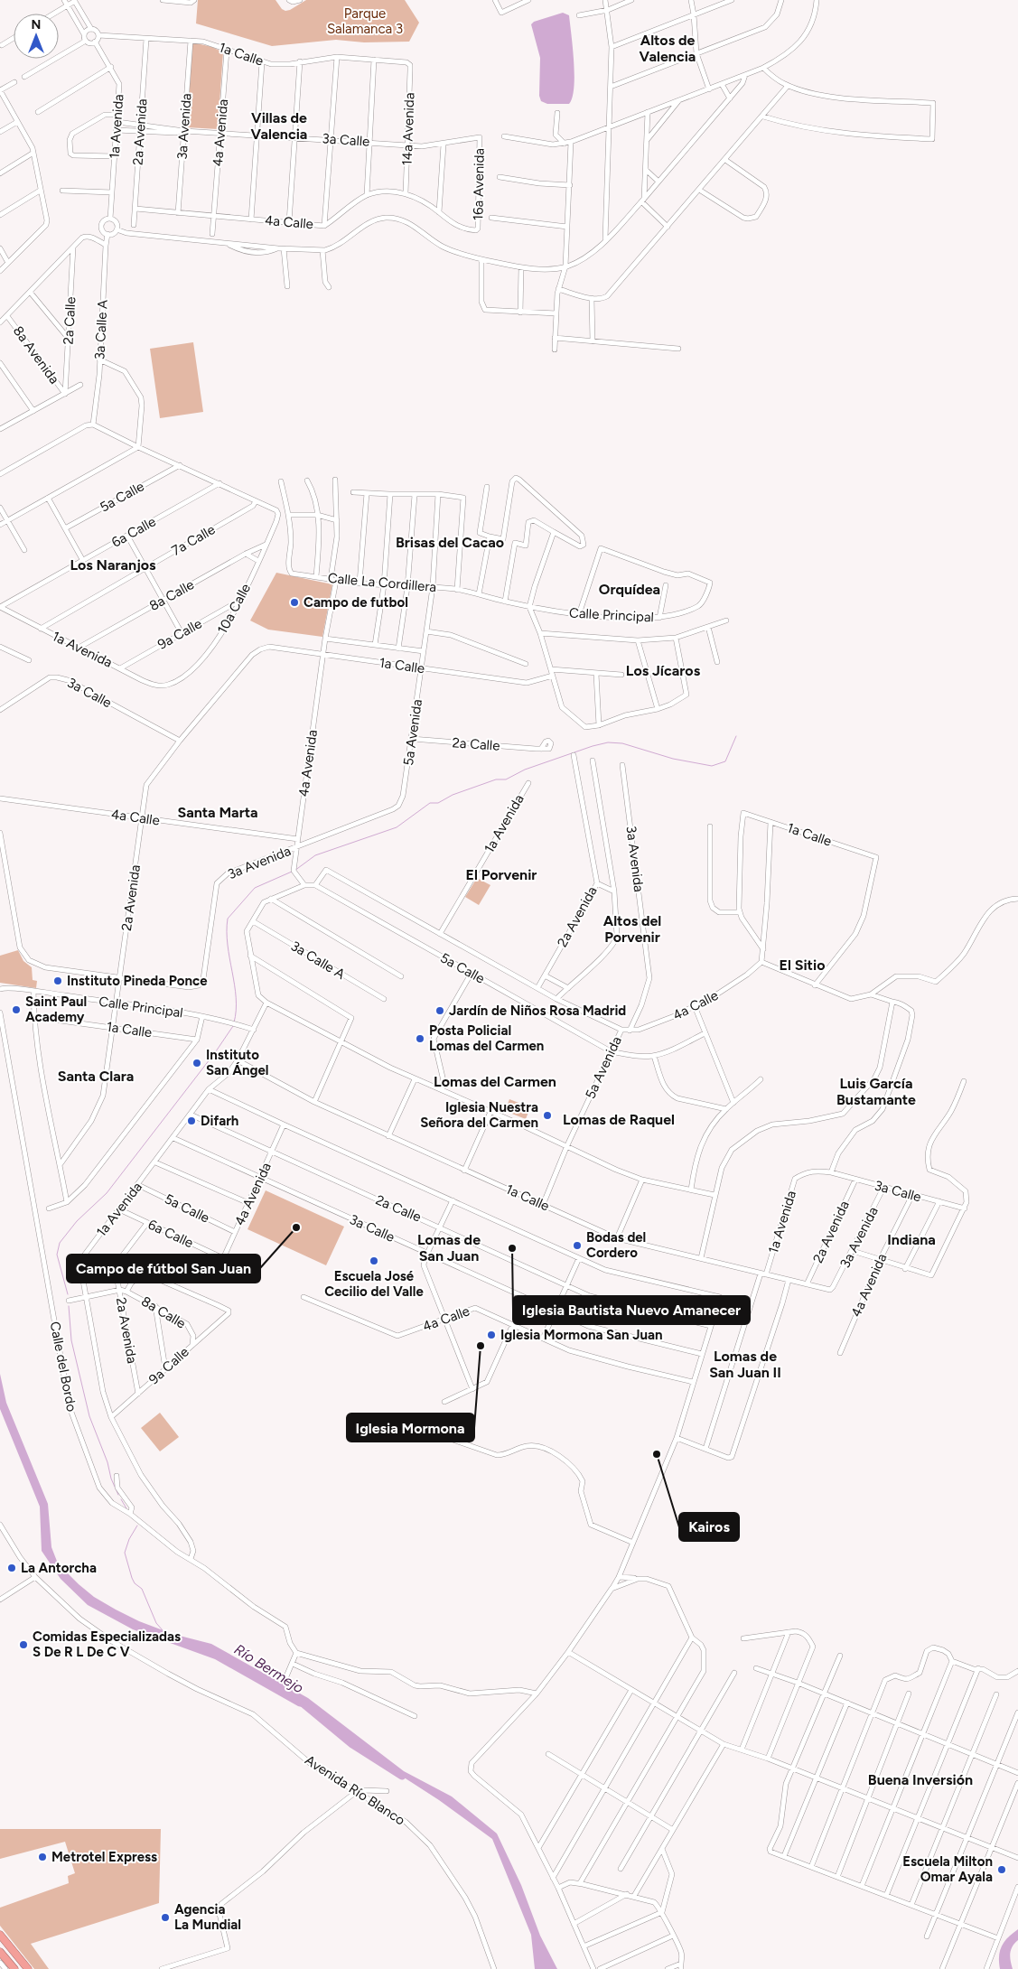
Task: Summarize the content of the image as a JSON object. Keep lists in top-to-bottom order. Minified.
{"streets":{"street":["1a Calle","1a Avenida","3a Avenida","14a Avenida","2a Avenida","4a Avenida","3a Calle","16a Avenida","4a Calle","2a Calle","3a Calle A","8a Avenida","5a Calle","6a Calle","7a Calle","Calle La Cordillera","8a Calle","10a Calle","Calle Principal","9a Calle","5a Avenida","Calle del Bordo","Avenida Río Blanco"]},"crossings":[["1a Calle","1a Avenida"],["1a Calle","3a Avenida"],["1a Calle","14a Avenida"],["1a Calle","2a Avenida"],["1a Calle","4a Avenida"],["1a Calle","5a Avenida"],["1a Avenida","3a Calle"],["1a Avenida","2a Calle"],["1a Avenida","3a Calle A"],["1a Avenida","5a Calle"],["1a Avenida","6a Calle"],["1a Avenida","7a Calle"],["1a Avenida","8a Calle"],["1a Avenida","10a Calle"],["1a Avenida","Calle Principal"],["1a Avenida","9a Calle"],["1a Avenida","Calle del Bordo"],["3a Avenida","2a Avenida"],["3a Avenida","4a Avenida"],["3a Avenida","3a Calle"],["3a Avenida","4a Calle"],["3a Avenida","5a Avenida"],["14a Avenida","3a Calle"],["14a Avenida","4a Calle"],["2a Avenida","3a Calle"],["2a Avenida","4a Calle"],["2a Avenida","6a Calle"],["2a Avenida","8a Calle"],["2a Avenida","Calle Principal"],["2a Avenida","9a Calle"],["4a Avenida","3a Calle"],["4a Avenida","4a Calle"],["4a Avenida","2a Calle"],["4a Avenida","5a Calle"],["4a Avenida","6a Calle"],["4a Avenida","Calle La Cordillera"],["3a Calle","16a Avenida"],["16a Avenida","4a Calle"],["4a Calle","5a Avenida"],["2a Calle","8a Avenida"],["2a Calle","5a Avenida"],["5a Calle","5a Avenida"],["7a Calle","10a Calle"],["Calle La Cordillera","Calle Principal"],["Calle La Cordillera","5a Avenida"],["8a Calle","10a Calle"],["8a Calle","9a Calle"],["10a Calle","9a Calle"]],"districts":["Altos de Valencia","Villas de Valencia","Brisas del Cacao","Los Naranjos","Orquídea","Los Jícaros","Santa Marta","El Porvenir","Altos del Porvenir","El Sitio","Santa Clara","Lomas del Carmen","Luis García Bustamante","Lomas de Raquel","Lomas de San Juan","Indiana","Lomas de San Juan II","Buena Inversión"],"water":["Río Bermejo"],"parks":["Parque Salamanca 3"],"places":["Campo de futbol","Instituto Pineda Ponce","Saint Paul Academy","Jardín de Niños Rosa Madrid","Posta Policial Lomas del Carmen","Instituto San Ángel","Iglesia Nuestra Señora del Carmen","Difarh","Campo de fútbol San Juan","Bodas del Cordero","Iglesia Bautista Nuevo Amanecer","Escuela José Cecilio del Valle","Iglesia Mormona San Juan","Iglesia Mormona","Kairos","La Antorcha","Comidas Especializadas S De R L De C V","Metrotel Express","Escuela Milton Omar Ayala","Agencia La Mundial"],"north":"top"}
